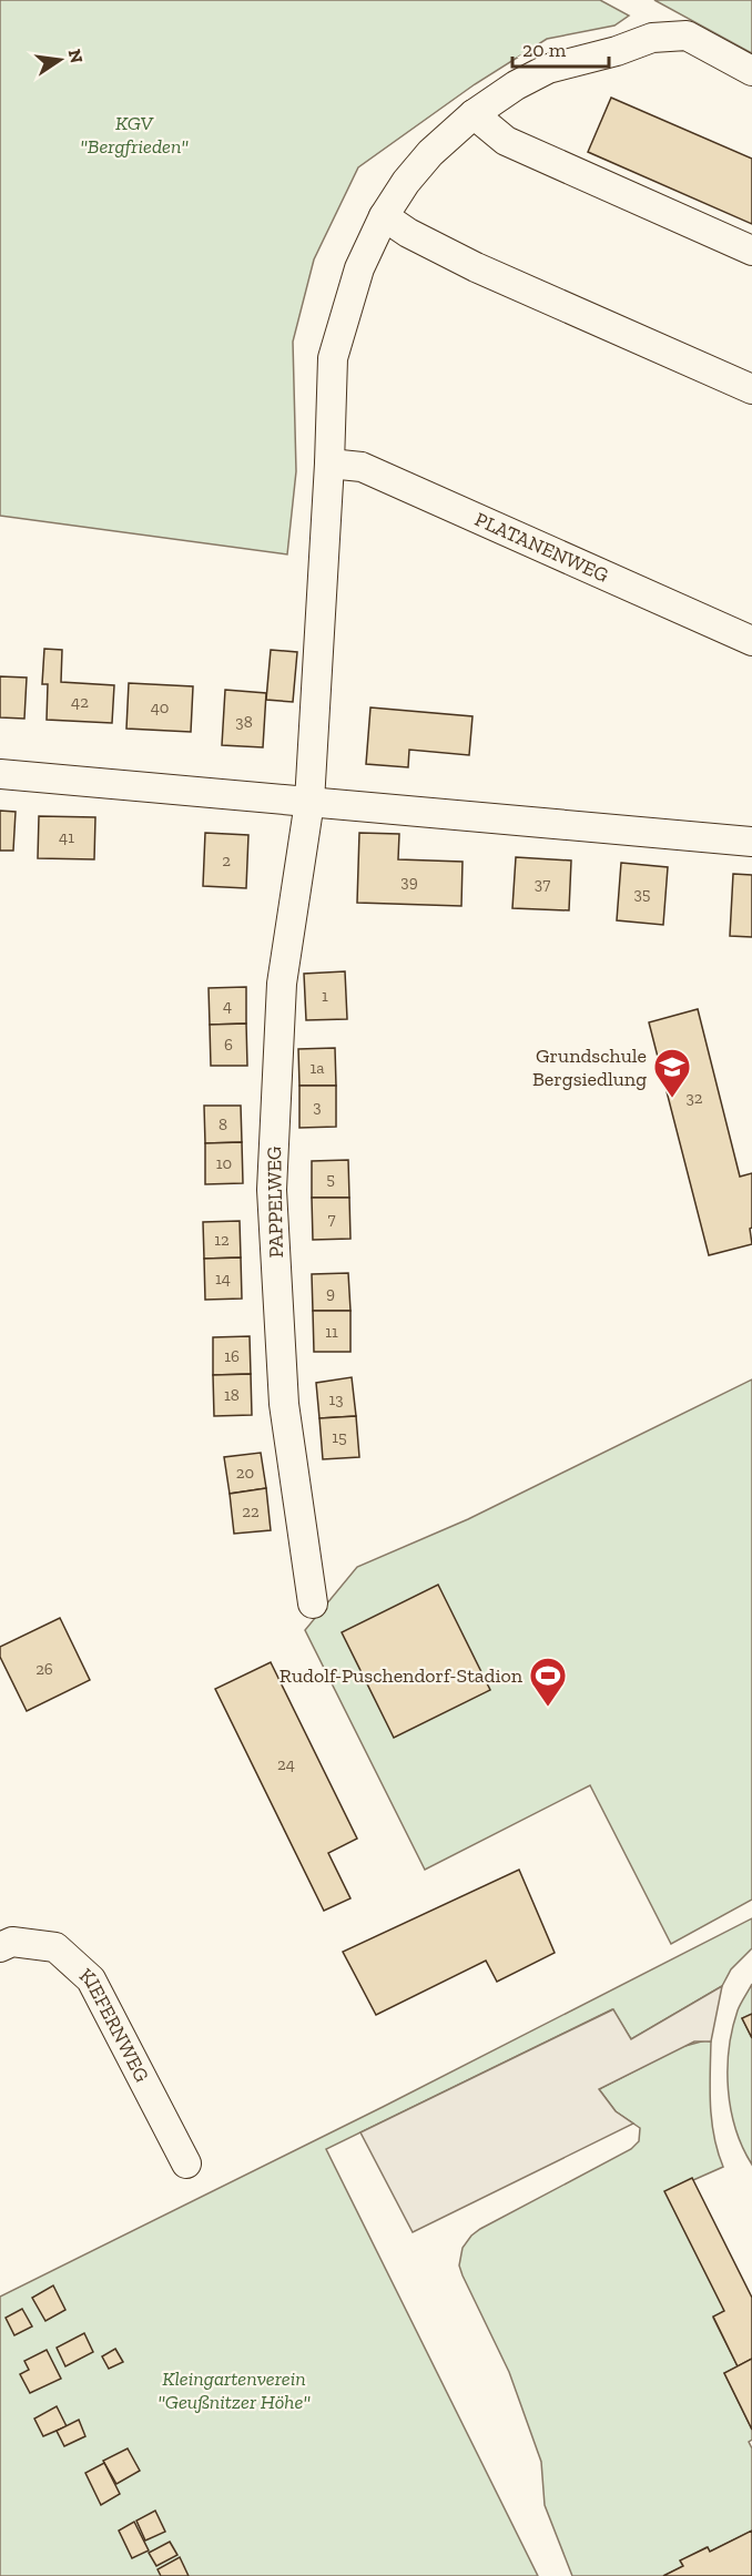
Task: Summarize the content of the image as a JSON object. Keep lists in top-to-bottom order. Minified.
{"streets":{"street":["PLATANENWEG","PAPPELWEG","KIEFERNWEG"]},"parks":["KGV \"Bergfrieden\"","Kleingartenverein \"Geußnitzer Höhe\""],"places":{"school or university":["Grundschule Bergsiedlung"],"sports":["Rudolf-Puschendorf-Stadion"]},"house_numbers":["42","40","38","41","2","39","37","35","1","4","6","1a","32","3","8","10","5","7","12","14","9","11","16","18","13","15","20","22","26","24"],"scale_bar":"20 m","north":"right"}
